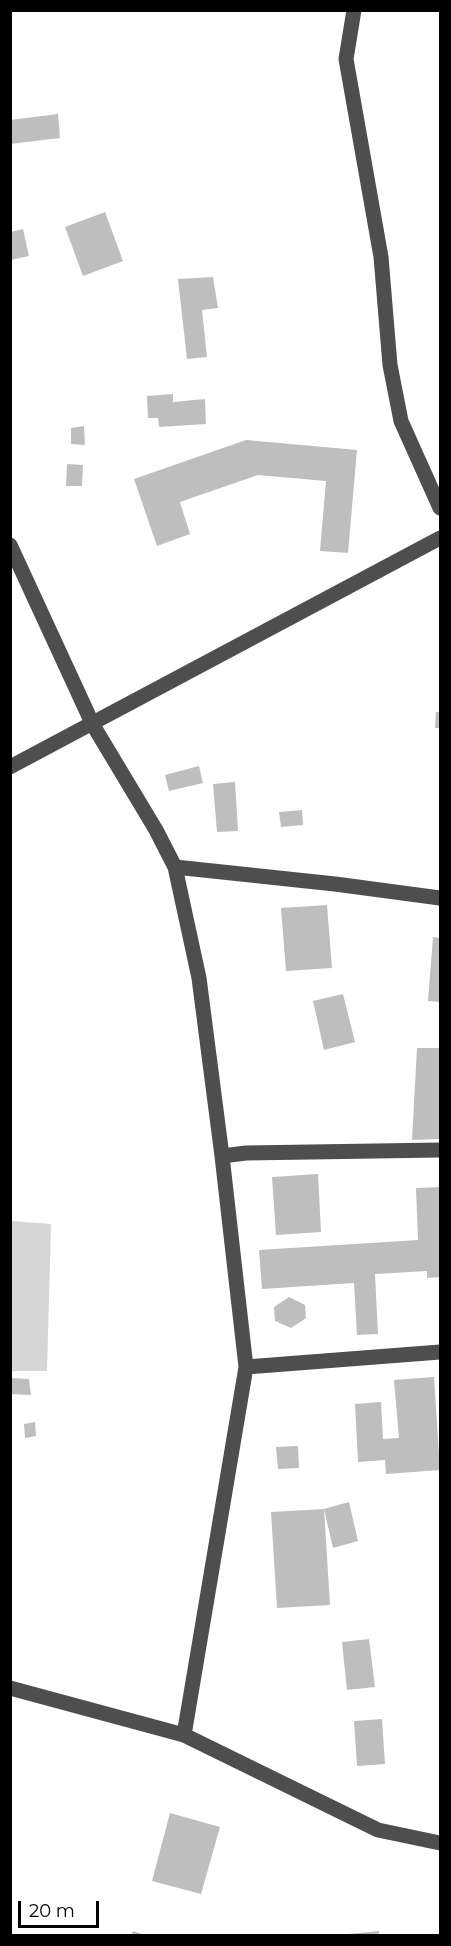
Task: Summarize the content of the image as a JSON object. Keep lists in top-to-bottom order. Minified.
{"scale_bar":"20 m"}
